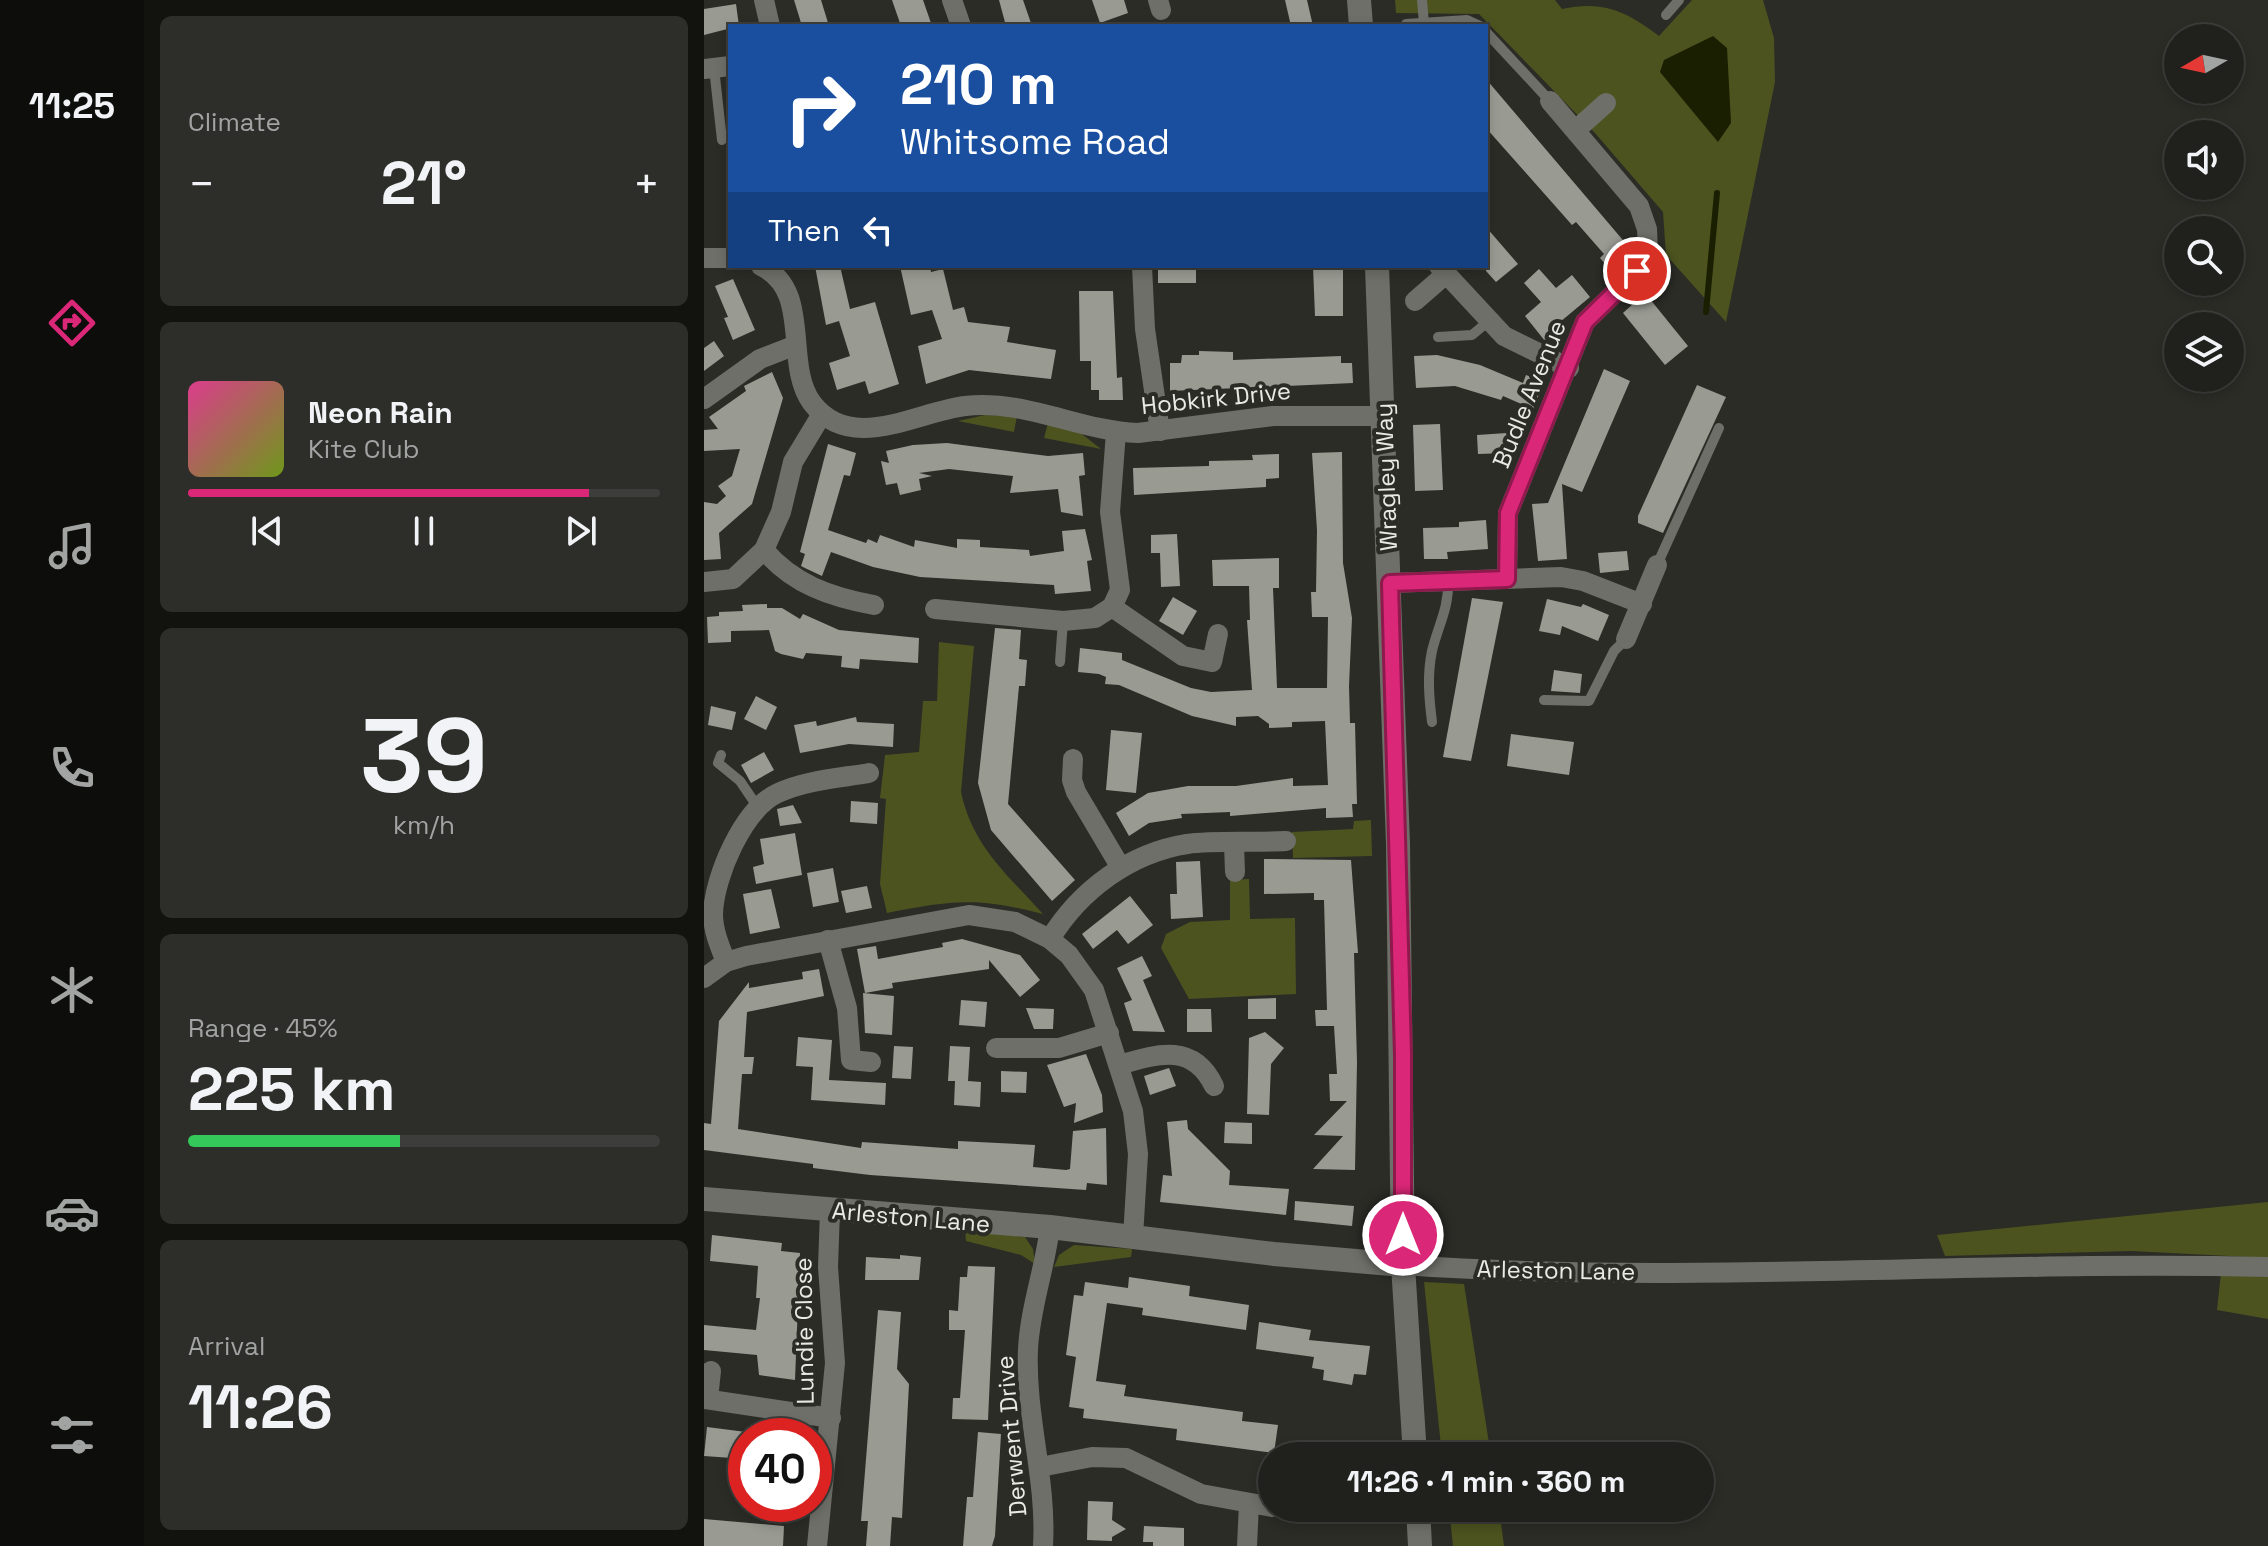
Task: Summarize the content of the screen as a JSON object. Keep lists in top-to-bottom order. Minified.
{"streets":{"street":["Budle Avenue","Hobkirk Drive","Wragley Way","Arleston Lane","Lundie Close","Derwent Drive"]},"crossings":[["Hobkirk Drive","Wragley Way"],["Wragley Way","Arleston Lane"],["Arleston Lane","Lundie Close"],["Arleston Lane","Derwent Drive"]],"north":"left","page":{"tabs":"11:25","tile":["Climate",["39","km/h"],["Range · 45%","225 km"],["Arrival","11:26"]],"turn":["210 m","Whitsome Road"],"heat":["−","21°","+"],"then":"Then","song":["Neon Rain","Kite Club"],"limit":"40","trip":"11:26 · 1 min · 360 m"}}
